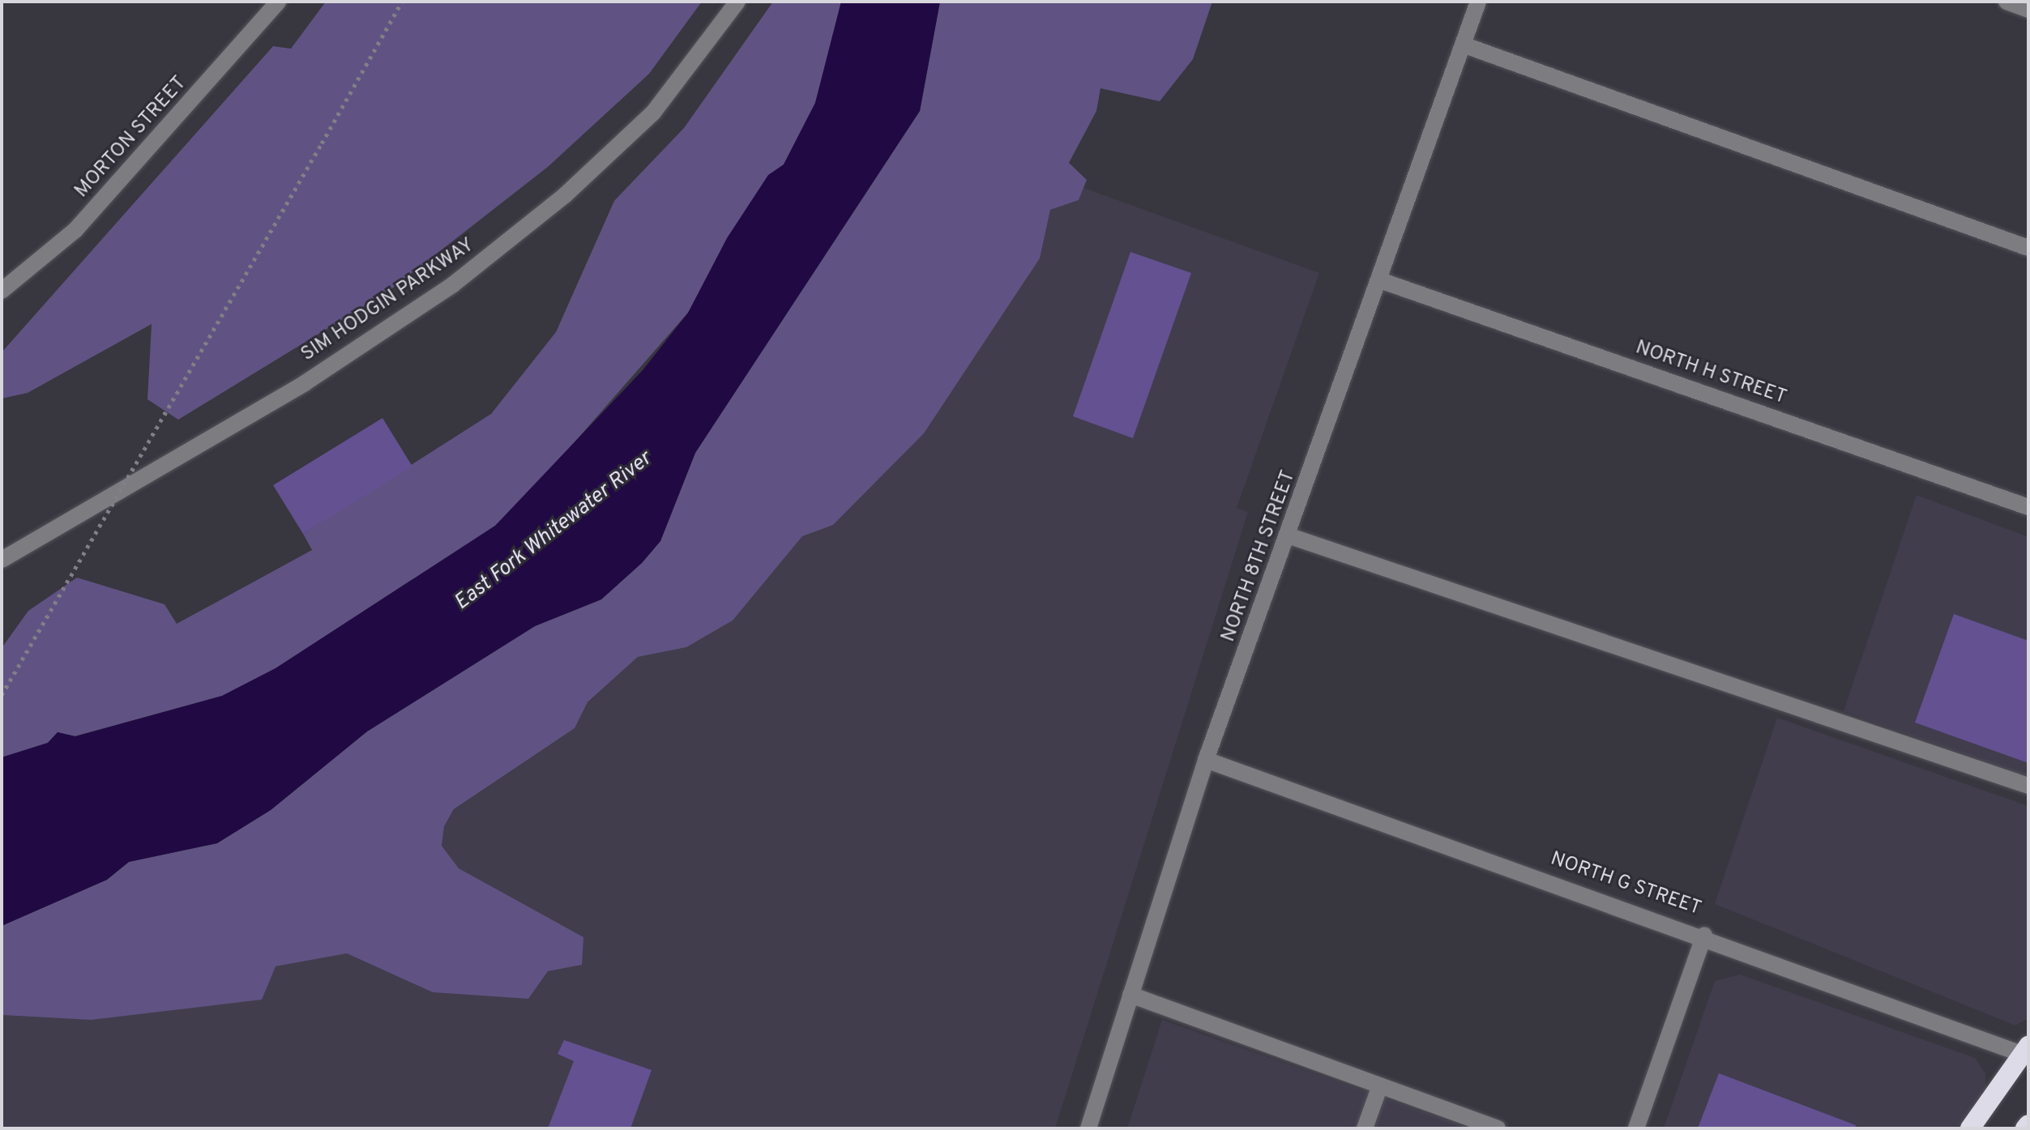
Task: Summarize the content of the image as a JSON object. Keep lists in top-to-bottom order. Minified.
{"streets":{"street":["MORTON STREET","SIM HODGIN PARKWAY","NORTH H STREET","NORTH 8TH STREET","NORTH G STREET"]},"crossings":[["NORTH H STREET","NORTH 8TH STREET"],["NORTH 8TH STREET","NORTH G STREET"]],"water":["East Fork Whitewater River"]}
